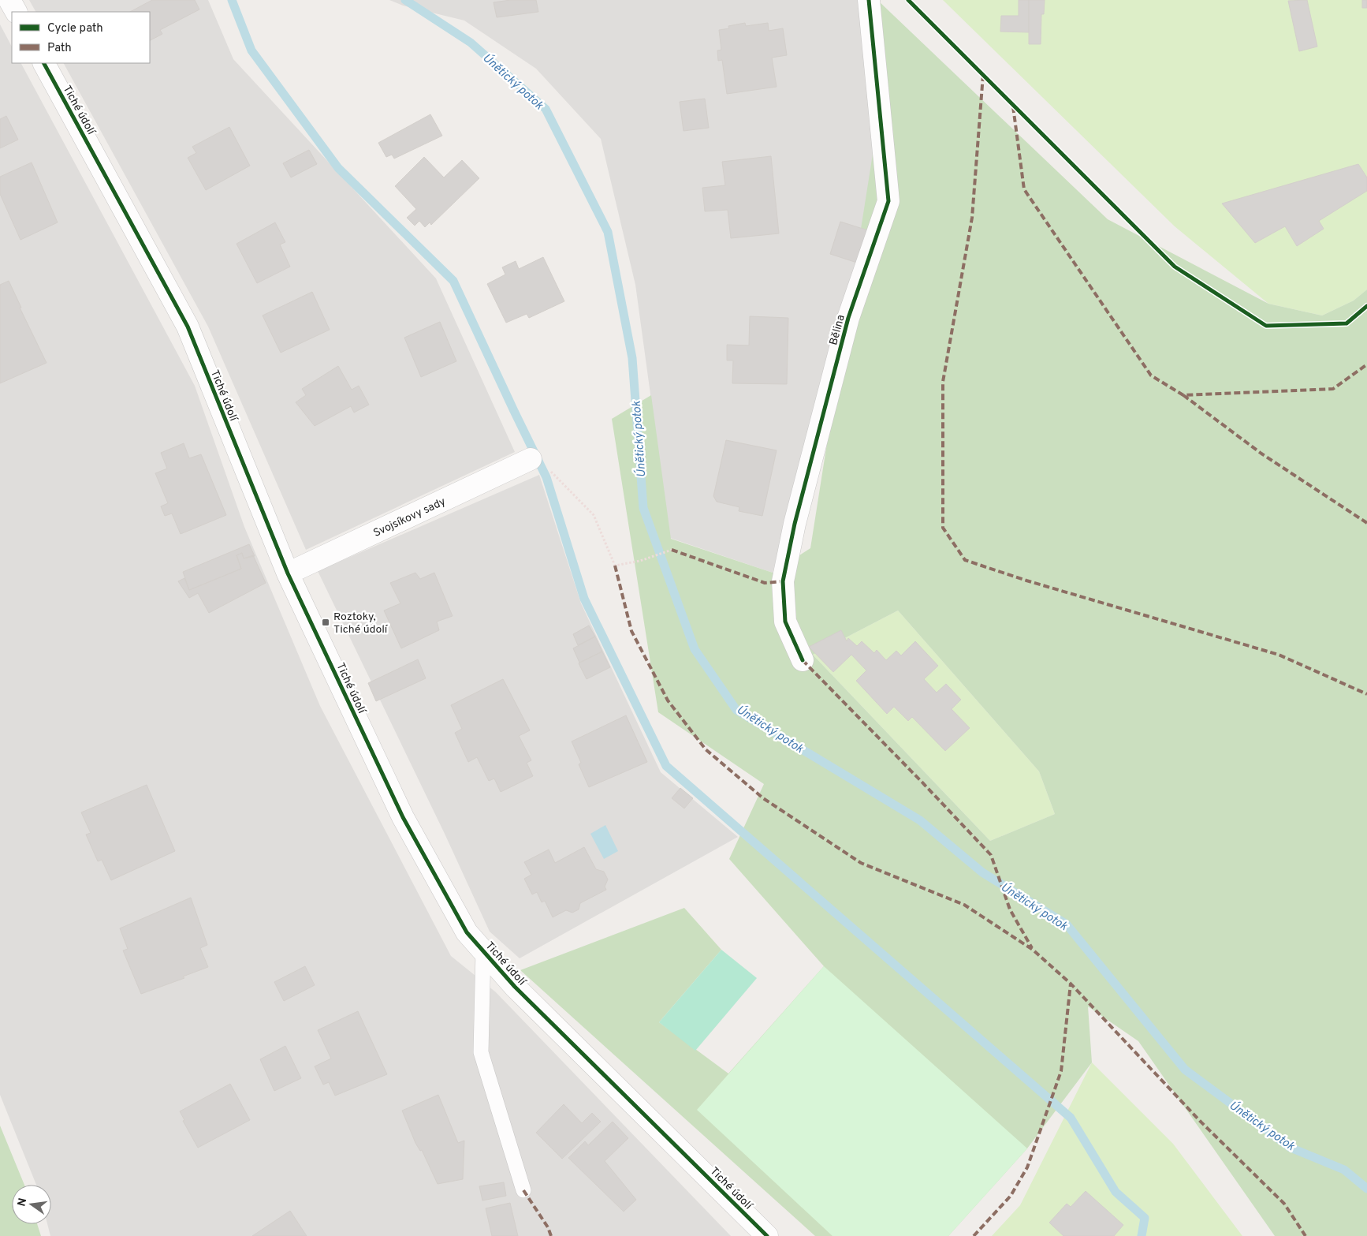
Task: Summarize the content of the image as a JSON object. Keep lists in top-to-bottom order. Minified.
{"streets":{"street":["Tiché údolí","Bělina","Svojsíkovy sady"]},"crossings":[["Tiché údolí","Svojsíkovy sady"]],"water":["Únětický potok"],"places":{"transit":["Roztoky, Tiché údolí"]},"legend":["Cycle path","Path"],"north":"left"}
